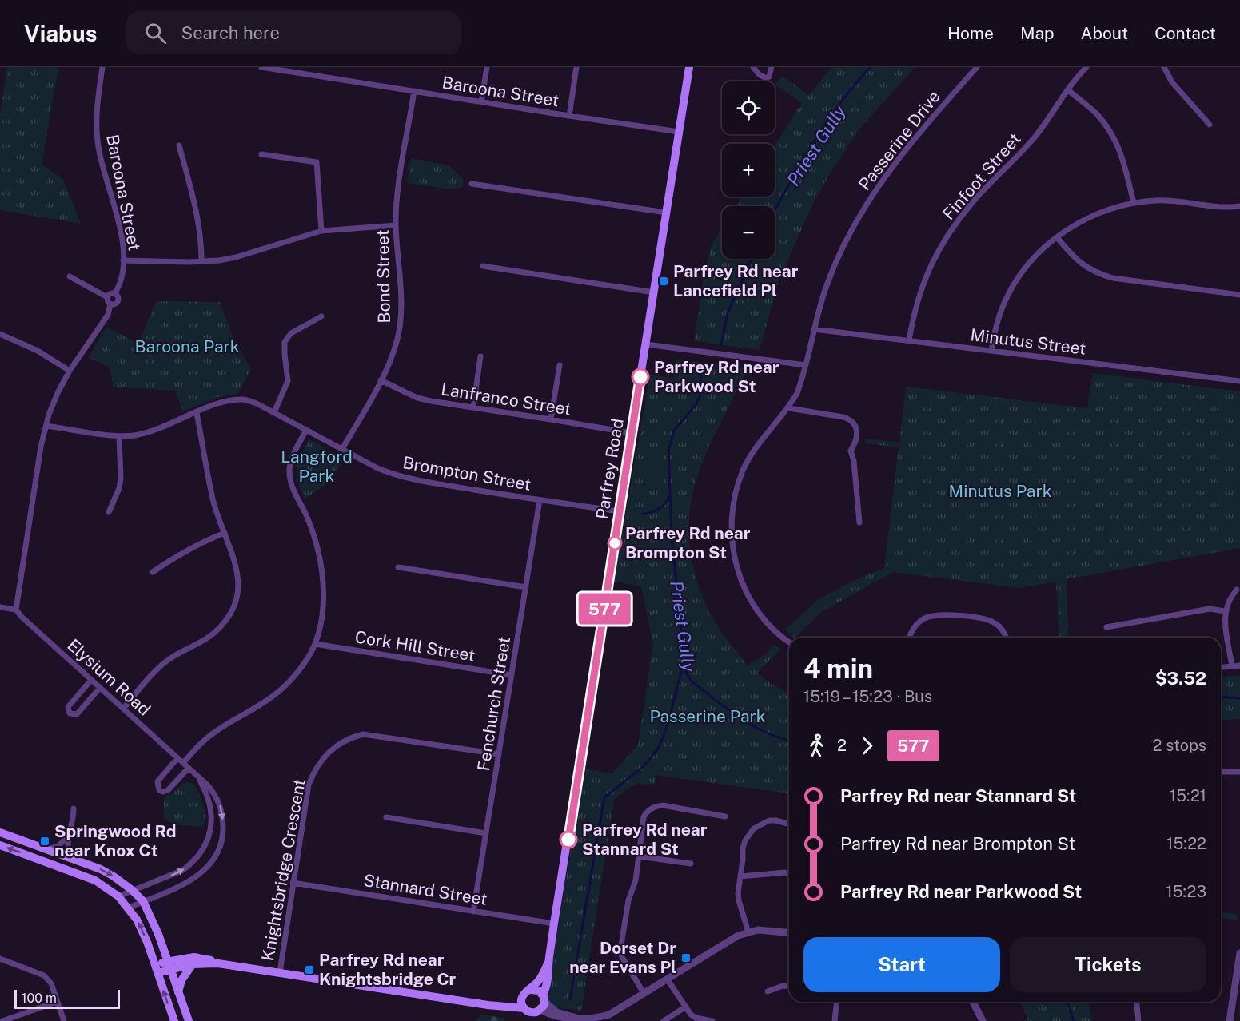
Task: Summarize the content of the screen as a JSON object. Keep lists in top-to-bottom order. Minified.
{"streets":{"main road":["Parfrey Road"],"street":["Baroona Street","Passerine Drive","Finfoot Street","Bond Street","Minutus Street","Lanfranco Street","Brompton Street","Cork Hill Street","Elysium Road","Fenchurch Street","Knightsbridge Crescent","Stannard Street"]},"crossings":[["Baroona Street","Bond Street"],["Baroona Street","Parfrey Road"],["Baroona Street","Brompton Street"],["Baroona Street","Elysium Road"],["Passerine Drive","Minutus Street"],["Finfoot Street","Minutus Street"],["Bond Street","Lanfranco Street"],["Bond Street","Brompton Street"],["Lanfranco Street","Parfrey Road"],["Parfrey Road","Brompton Street"],["Parfrey Road","Stannard Street"],["Brompton Street","Fenchurch Street"],["Cork Hill Street","Fenchurch Street"],["Fenchurch Street","Knightsbridge Crescent"],["Fenchurch Street","Stannard Street"],["Knightsbridge Crescent","Stannard Street"]],"water":["Priest Gully"],"parks":["Baroona Park","Langford Park","Minutus Park","Passerine Park"],"places":{"transit":["Parfrey Rd near Lancefield Pl","Springwood Rd near Knox Ct","Dorset Dr near Evans Pl","Parfrey Rd near Knightsbridge Cr"],"other":["Parfrey Rd near Parkwood St","Parfrey Rd near Brompton St","Parfrey Rd near Stannard St"]},"lines":["bus line 577"],"scale_bar":"100 m","page":{"header":"Viabus","search":"Search here","nav":["Home","Map","About","Contact"],"on_map":"577","map_buttons":["+","−"],"heading":["4 min","15:19 – 15:23 · Bus","$3.52"],"legs":["2","577","2 stops"],"list":[{"name":"Parfrey Rd near Stannard St","value":"15:21"},{"name":"Parfrey Rd near Brompton St","value":"15:22"},{"name":"Parfrey Rd near Parkwood St","value":"15:23"}],"buttons":["Start","Tickets"],"scale":"100 m"}}
